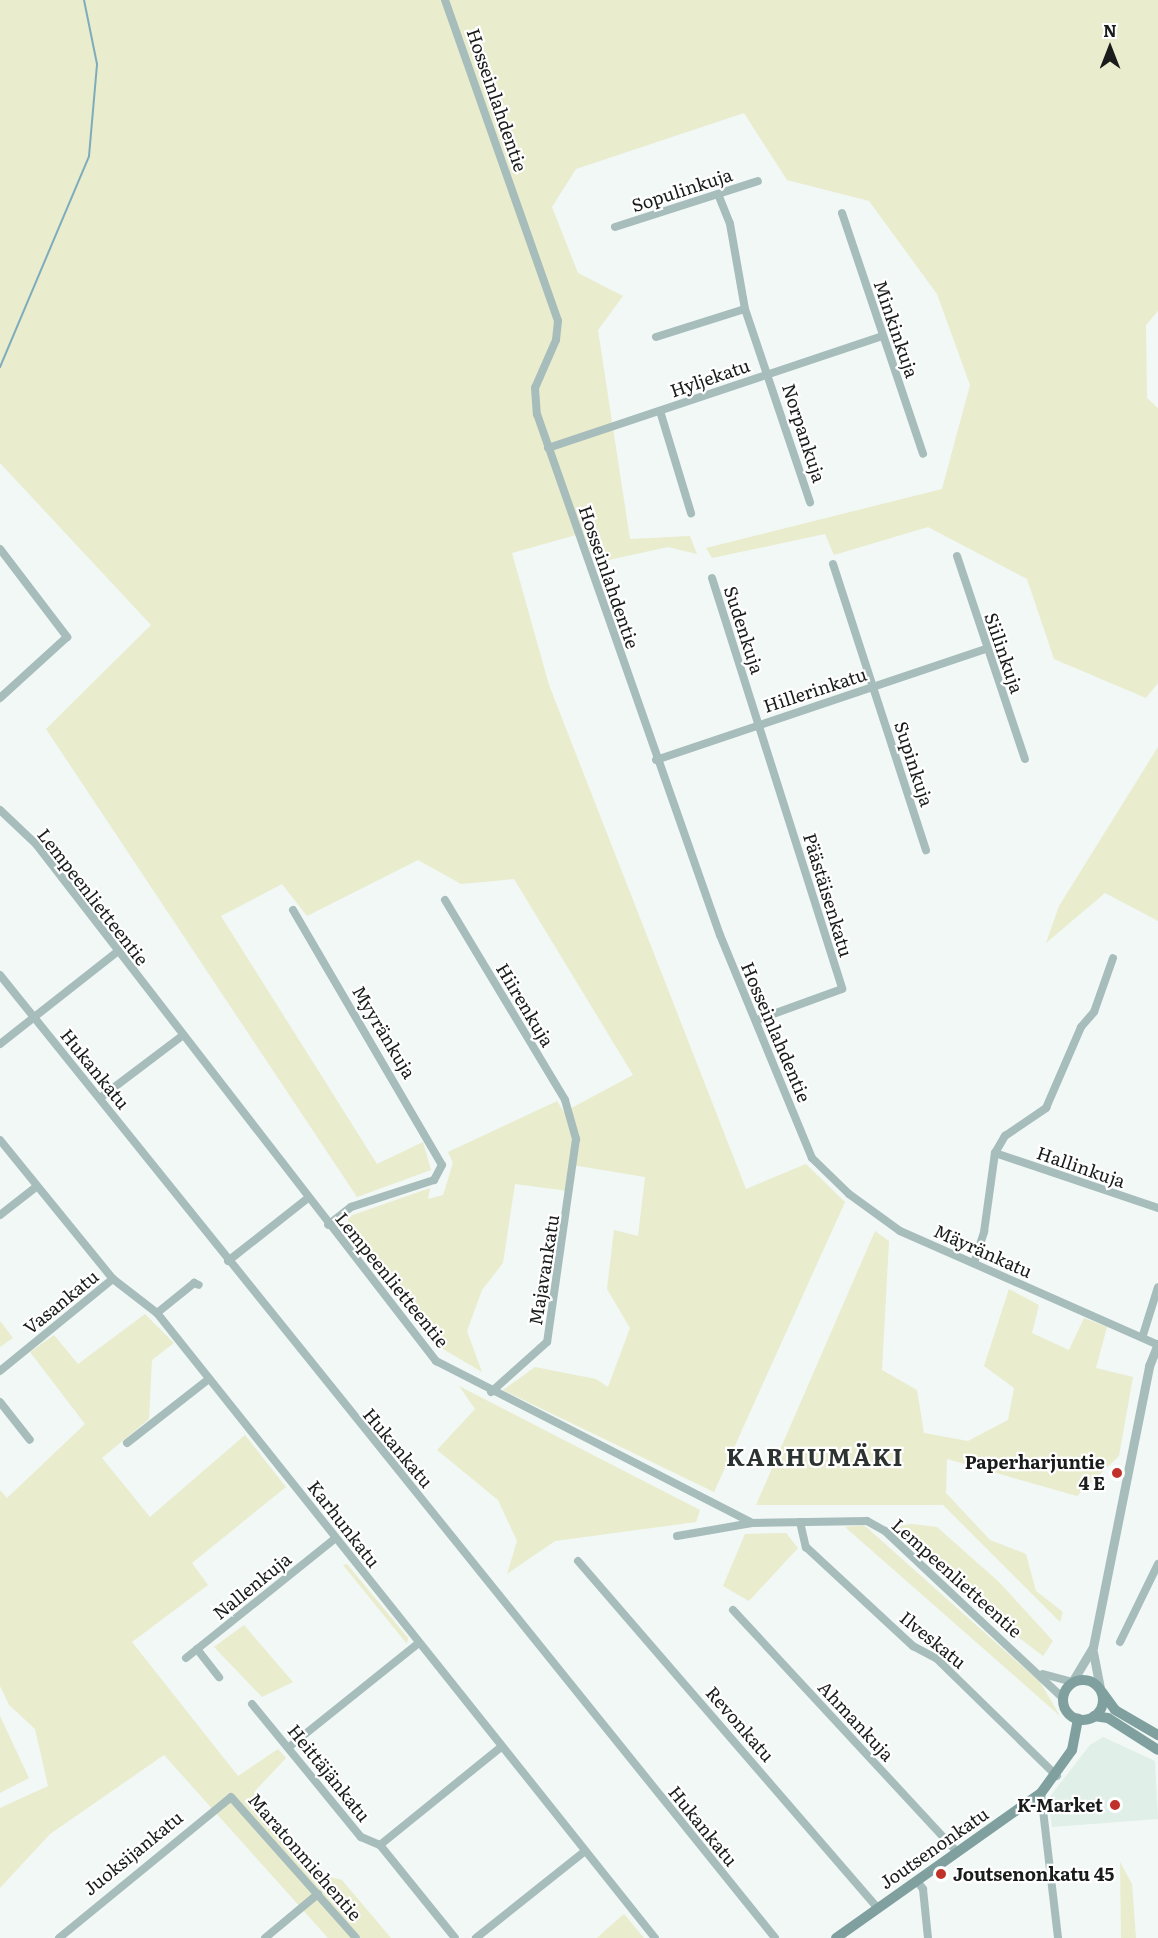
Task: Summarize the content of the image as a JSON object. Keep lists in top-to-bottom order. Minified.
{"streets":{"main road":["Joutsenonkatu"],"street":["Hosseinlahdentie","Sopulinkuja","Minkinkuja","Hyljekatu","Norpankuja","Sudenkuja","Siilinkuja","Hillerinkatu","Supinkuja","Päästäisenkatu","Lempeenlietteentie","Hiirenkuja","Myyränkuja","Hukankatu","Hallinkuja","Mäyränkatu","Majavankatu","Vasankatu","Karhunkatu","Nallenkuja","Ilveskatu","Ahmankuja","Revonkatu","Heittäjänkatu","Juoksijankatu","Maratonmiehentie"]},"crossings":[["Hosseinlahdentie","Hyljekatu"],["Hosseinlahdentie","Hillerinkatu"],["Hosseinlahdentie","Päästäisenkatu"],["Hosseinlahdentie","Mäyränkatu"],["Sopulinkuja","Norpankuja"],["Minkinkuja","Hyljekatu"],["Hyljekatu","Norpankuja"],["Sudenkuja","Hillerinkatu"],["Sudenkuja","Päästäisenkatu"],["Siilinkuja","Hillerinkatu"],["Hillerinkatu","Supinkuja"],["Hillerinkatu","Päästäisenkatu"],["Lempeenlietteentie","Myyränkuja"],["Lempeenlietteentie","Majavankatu"],["Lempeenlietteentie","Ilveskatu"],["Lempeenlietteentie","Joutsenonkatu"],["Hiirenkuja","Majavankatu"],["Vasankatu","Karhunkatu"],["Karhunkatu","Nallenkuja"],["Ilveskatu","Joutsenonkatu"],["Ahmankuja","Joutsenonkatu"],["Revonkatu","Joutsenonkatu"],["Juoksijankatu","Maratonmiehentie"]],"districts":["KARHUMÄKI"],"places":["Paperharjuntie 4 E","K-Market","Joutsenonkatu 45"],"north":"top"}
